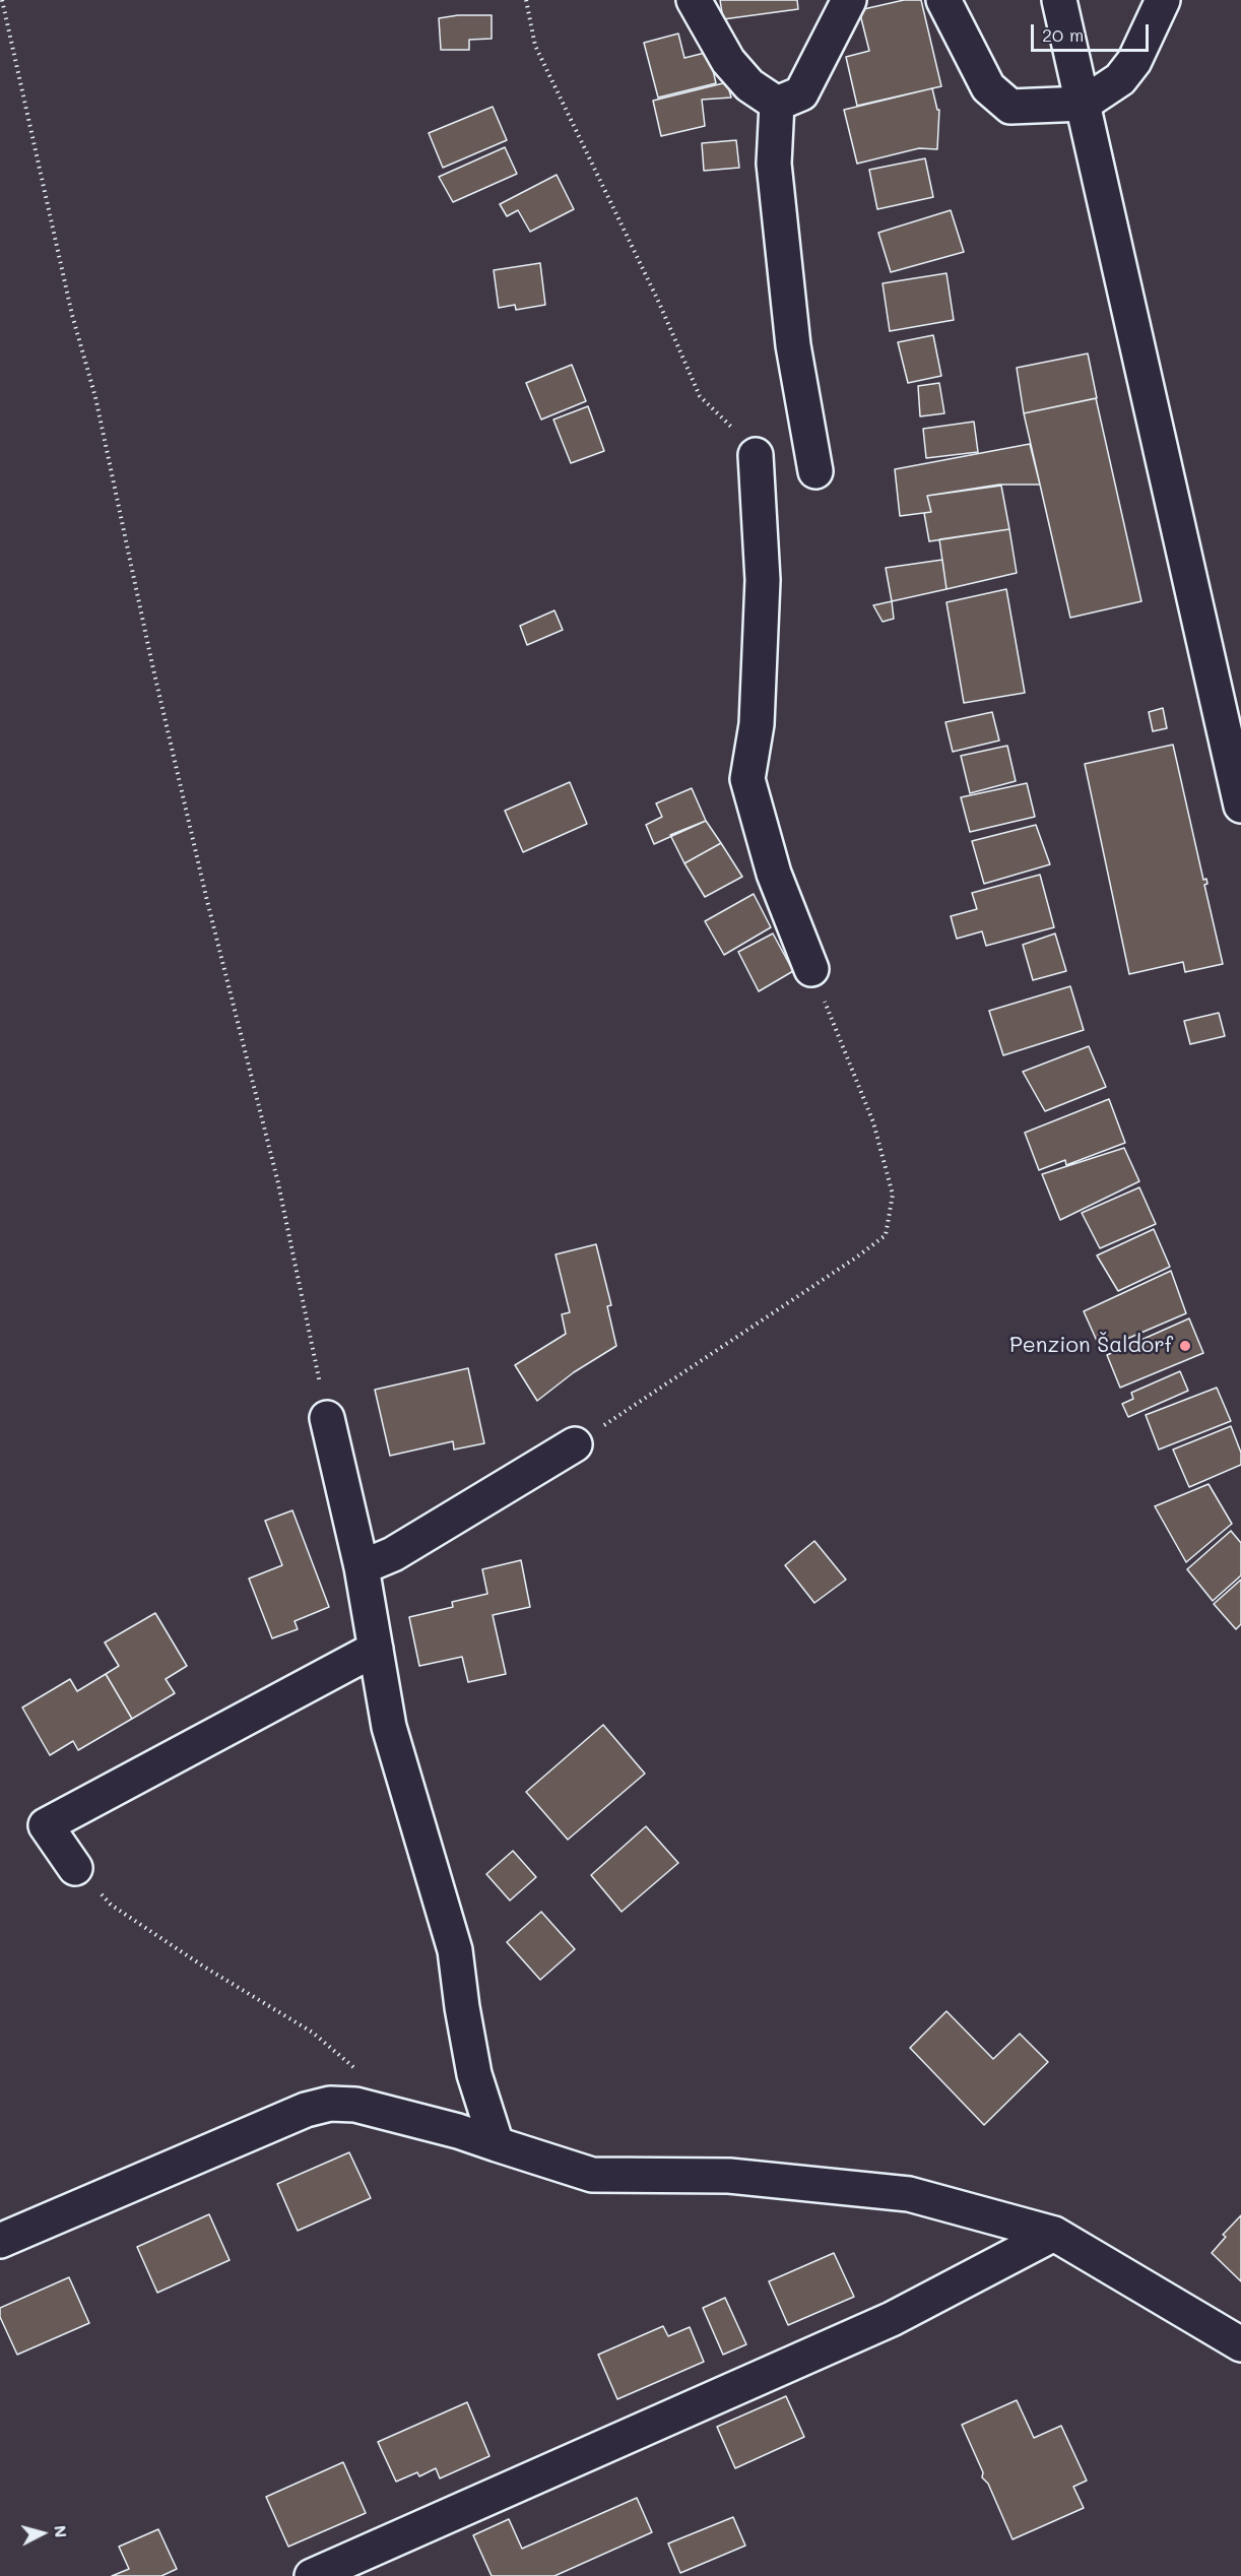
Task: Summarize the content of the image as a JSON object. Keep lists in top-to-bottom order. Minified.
{"places":["Penzion Šaldorf"],"scale_bar":"20 m","north":"right"}
